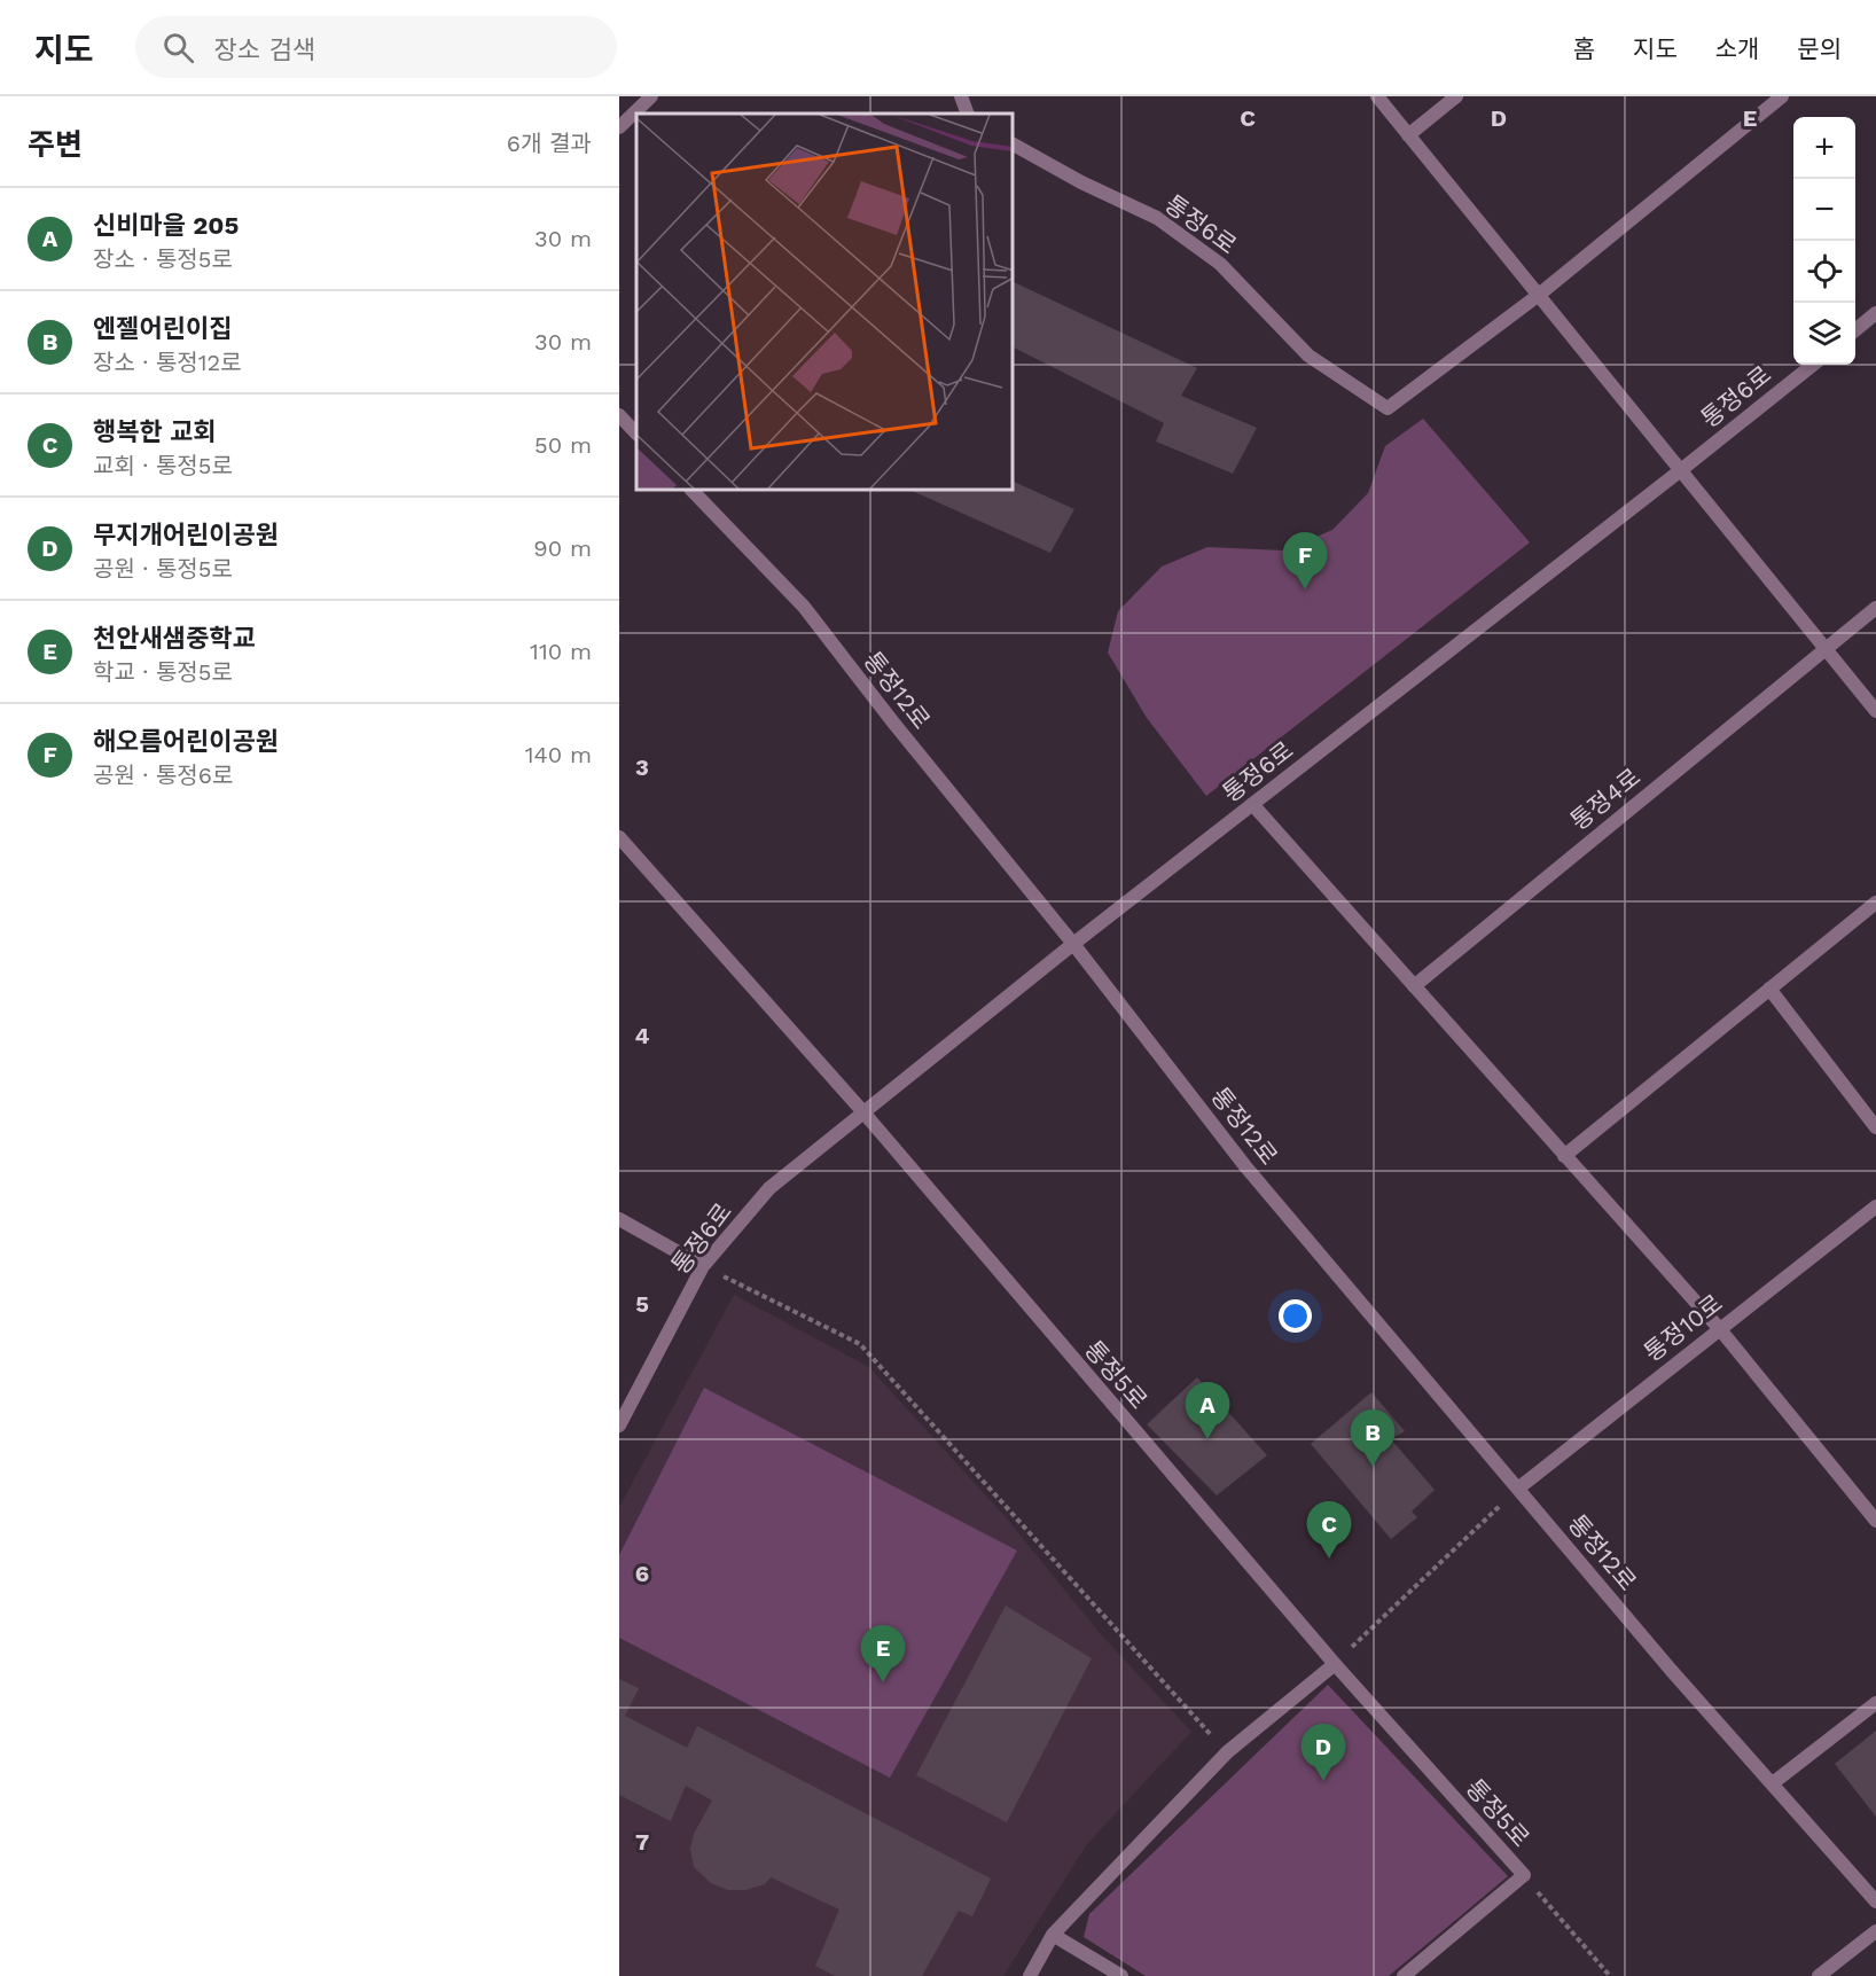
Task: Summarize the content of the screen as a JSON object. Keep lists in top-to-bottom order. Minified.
{"streets":{"street":["통정6로","통정12로","통정4로","통정10로","통정5로"]},"crossings":[["통정6로","통정12로"],["통정6로","통정5로"],["통정12로","통정10로"]],"page":{"header":"지도","search":"장소 검색","nav":["홈","지도","소개","문의"],"heading":["주변","6개 결과"],"map_buttons":["+","−"],"list":[{"mark":"A","name":"신비마을 205","note":"장소 · 통정5로","value":"30 m"},{"mark":"B","name":"엔젤어린이집","note":"장소 · 통정12로","value":"30 m"},{"mark":"C","name":"행복한 교회","note":"교회 · 통정5로","value":"50 m"},{"mark":"D","name":"무지개어린이공원","note":"공원 · 통정5로","value":"90 m"},{"mark":"E","name":"천안새샘중학교","note":"학교 · 통정5로","value":"110 m"},{"mark":"F","name":"해오름어린이공원","note":"공원 · 통정6로","value":"140 m"}],"pins":["F","A","B","C","E","D"]},"grid":{"columns":["C","D","E"],"rows":["3","4","5","6","7"]}}
